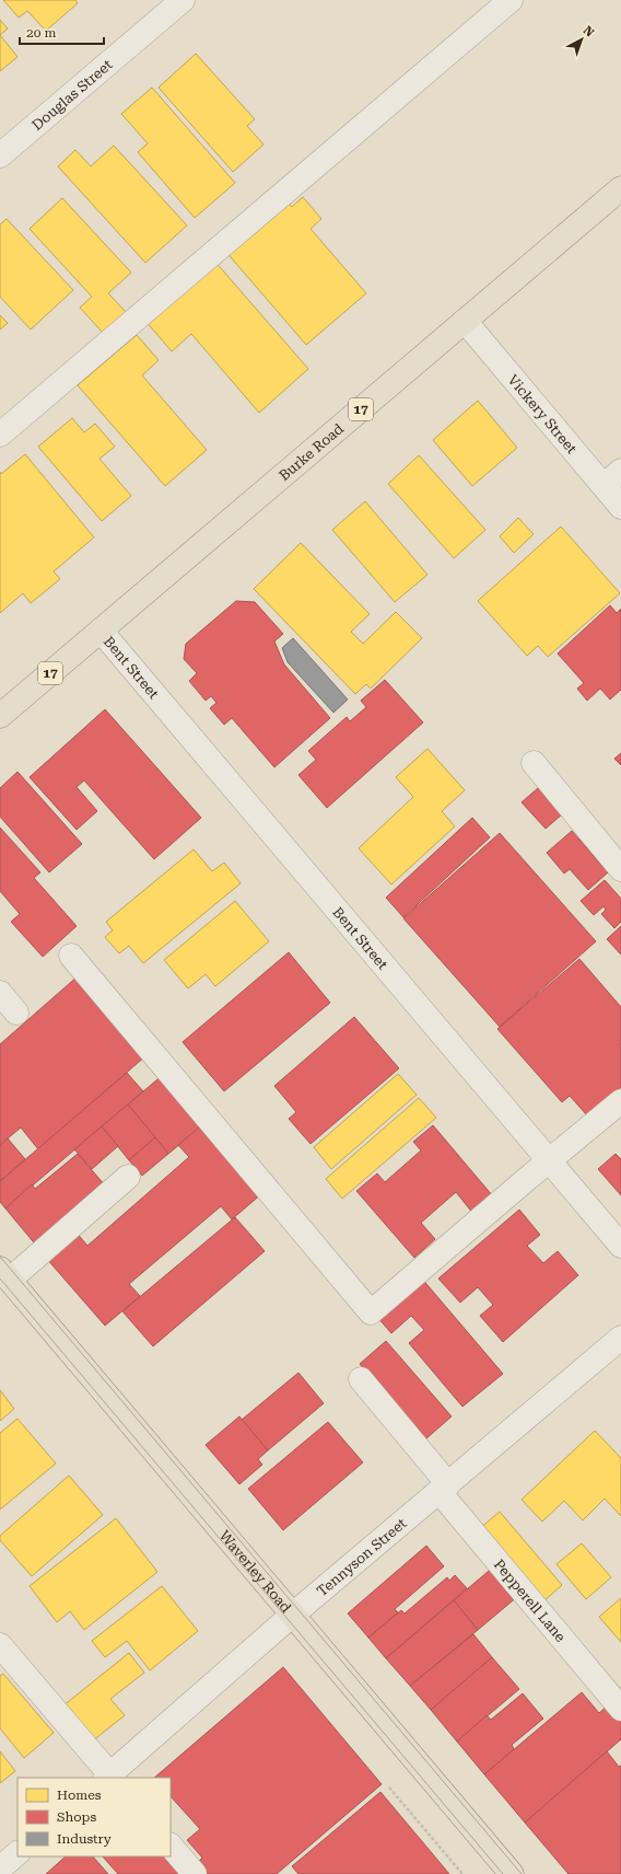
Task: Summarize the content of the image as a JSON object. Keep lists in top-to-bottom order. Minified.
{"streets":{"main road":["17","Burke Road","Waverley Road"],"street":["Douglas Street","Vickery Street","Bent Street","Tennyson Street","Pepperell Lane"]},"crossings":[["Vickery Street","Burke Road"],["Burke Road","Bent Street"],["Tennyson Street","Waverley Road"],["Tennyson Street","Pepperell Lane"]],"legend":["Homes","Shops","Industry"],"scale_bar":"20 m","north":"top right"}
